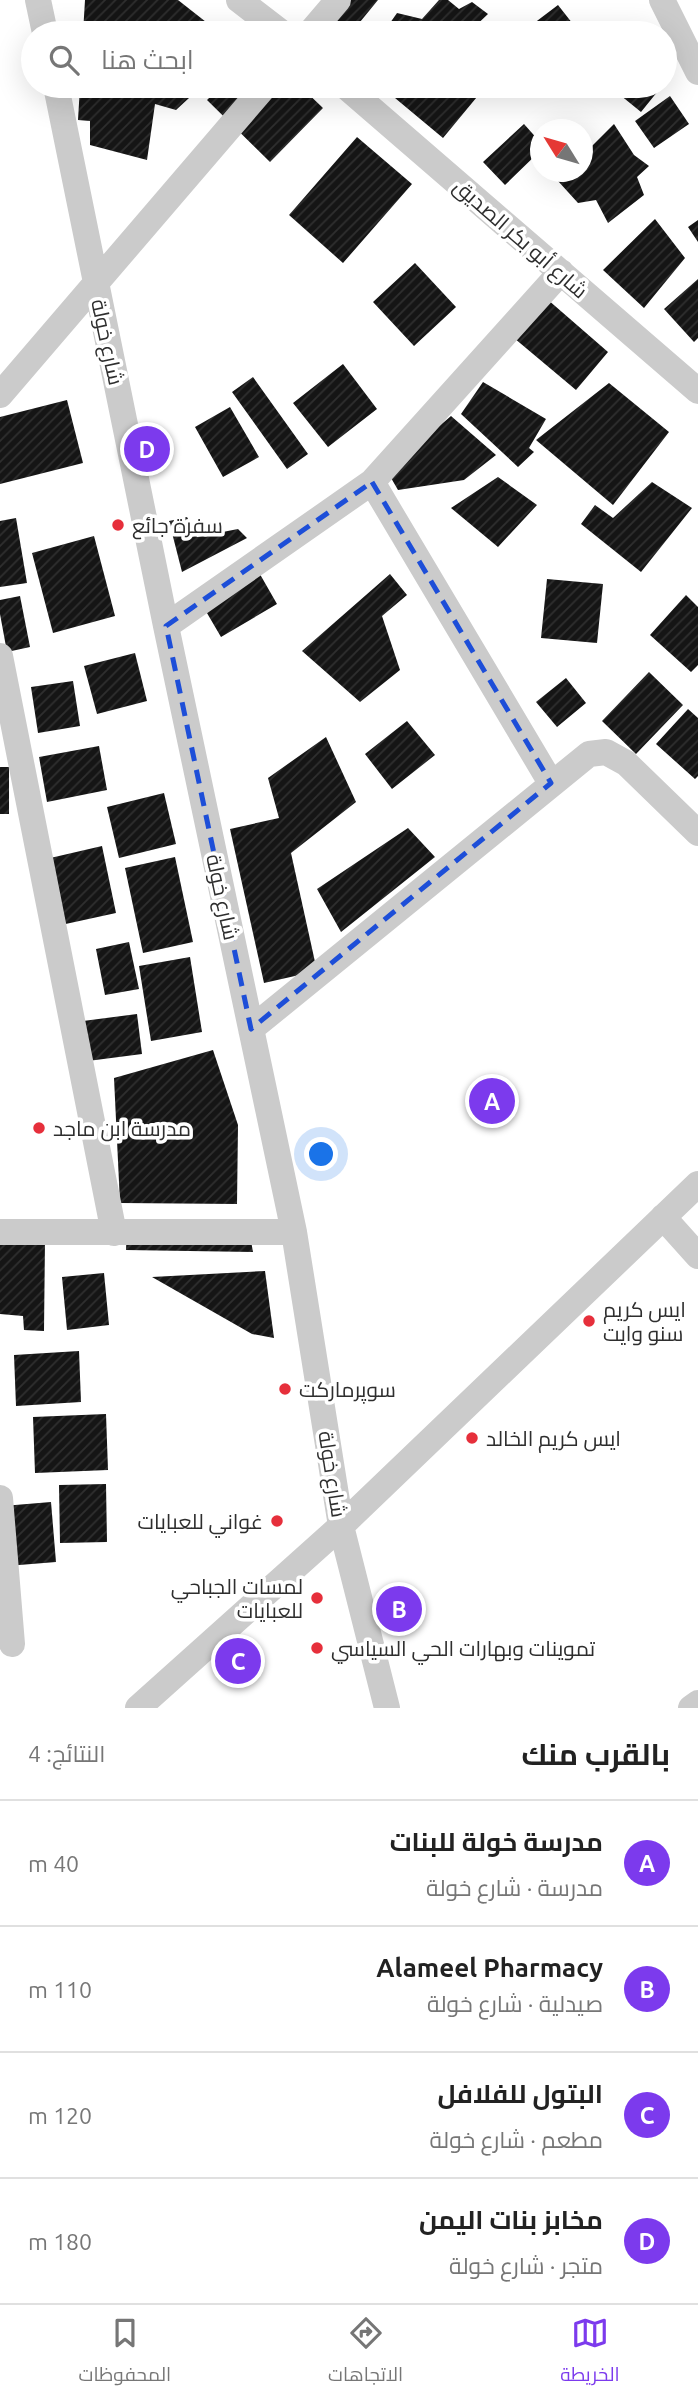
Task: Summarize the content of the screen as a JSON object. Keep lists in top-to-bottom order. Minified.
{"streets":{"street":["شارع أبو بكر الصديق","شارع خولة"]},"places":["سفرة جائع","مدرسة ابن ماجد","ايس كريم سنو وايت","سوپرمارکت","ايس كريم الخالد","غواني للعبايات","لمسات الجباحي للعبايات","تموينات وبهارات الحي السياسي"],"north":"top left","page":{"search":"ابحث هنا","pins":["D","A","B","C"],"heading":["بالقرب منك","النتائج: 4"],"list":[{"mark":"A","name":"مدرسة خولة للبنات","note":"مدرسة · شارع خولة","value":"40 m"},{"mark":"B","name":"Alameel Pharmacy","note":"صيدلية · شارع خولة","value":"110 m"},{"mark":"C","name":"البتول للفلافل","note":"مطعم · شارع خولة","value":"120 m"},{"mark":"D","name":"مخابز بنات اليمن","note":"متجر · شارع خولة","value":"180 m"}],"nav":["الخريطة","الاتجاهات","المحفوظات"]}}
